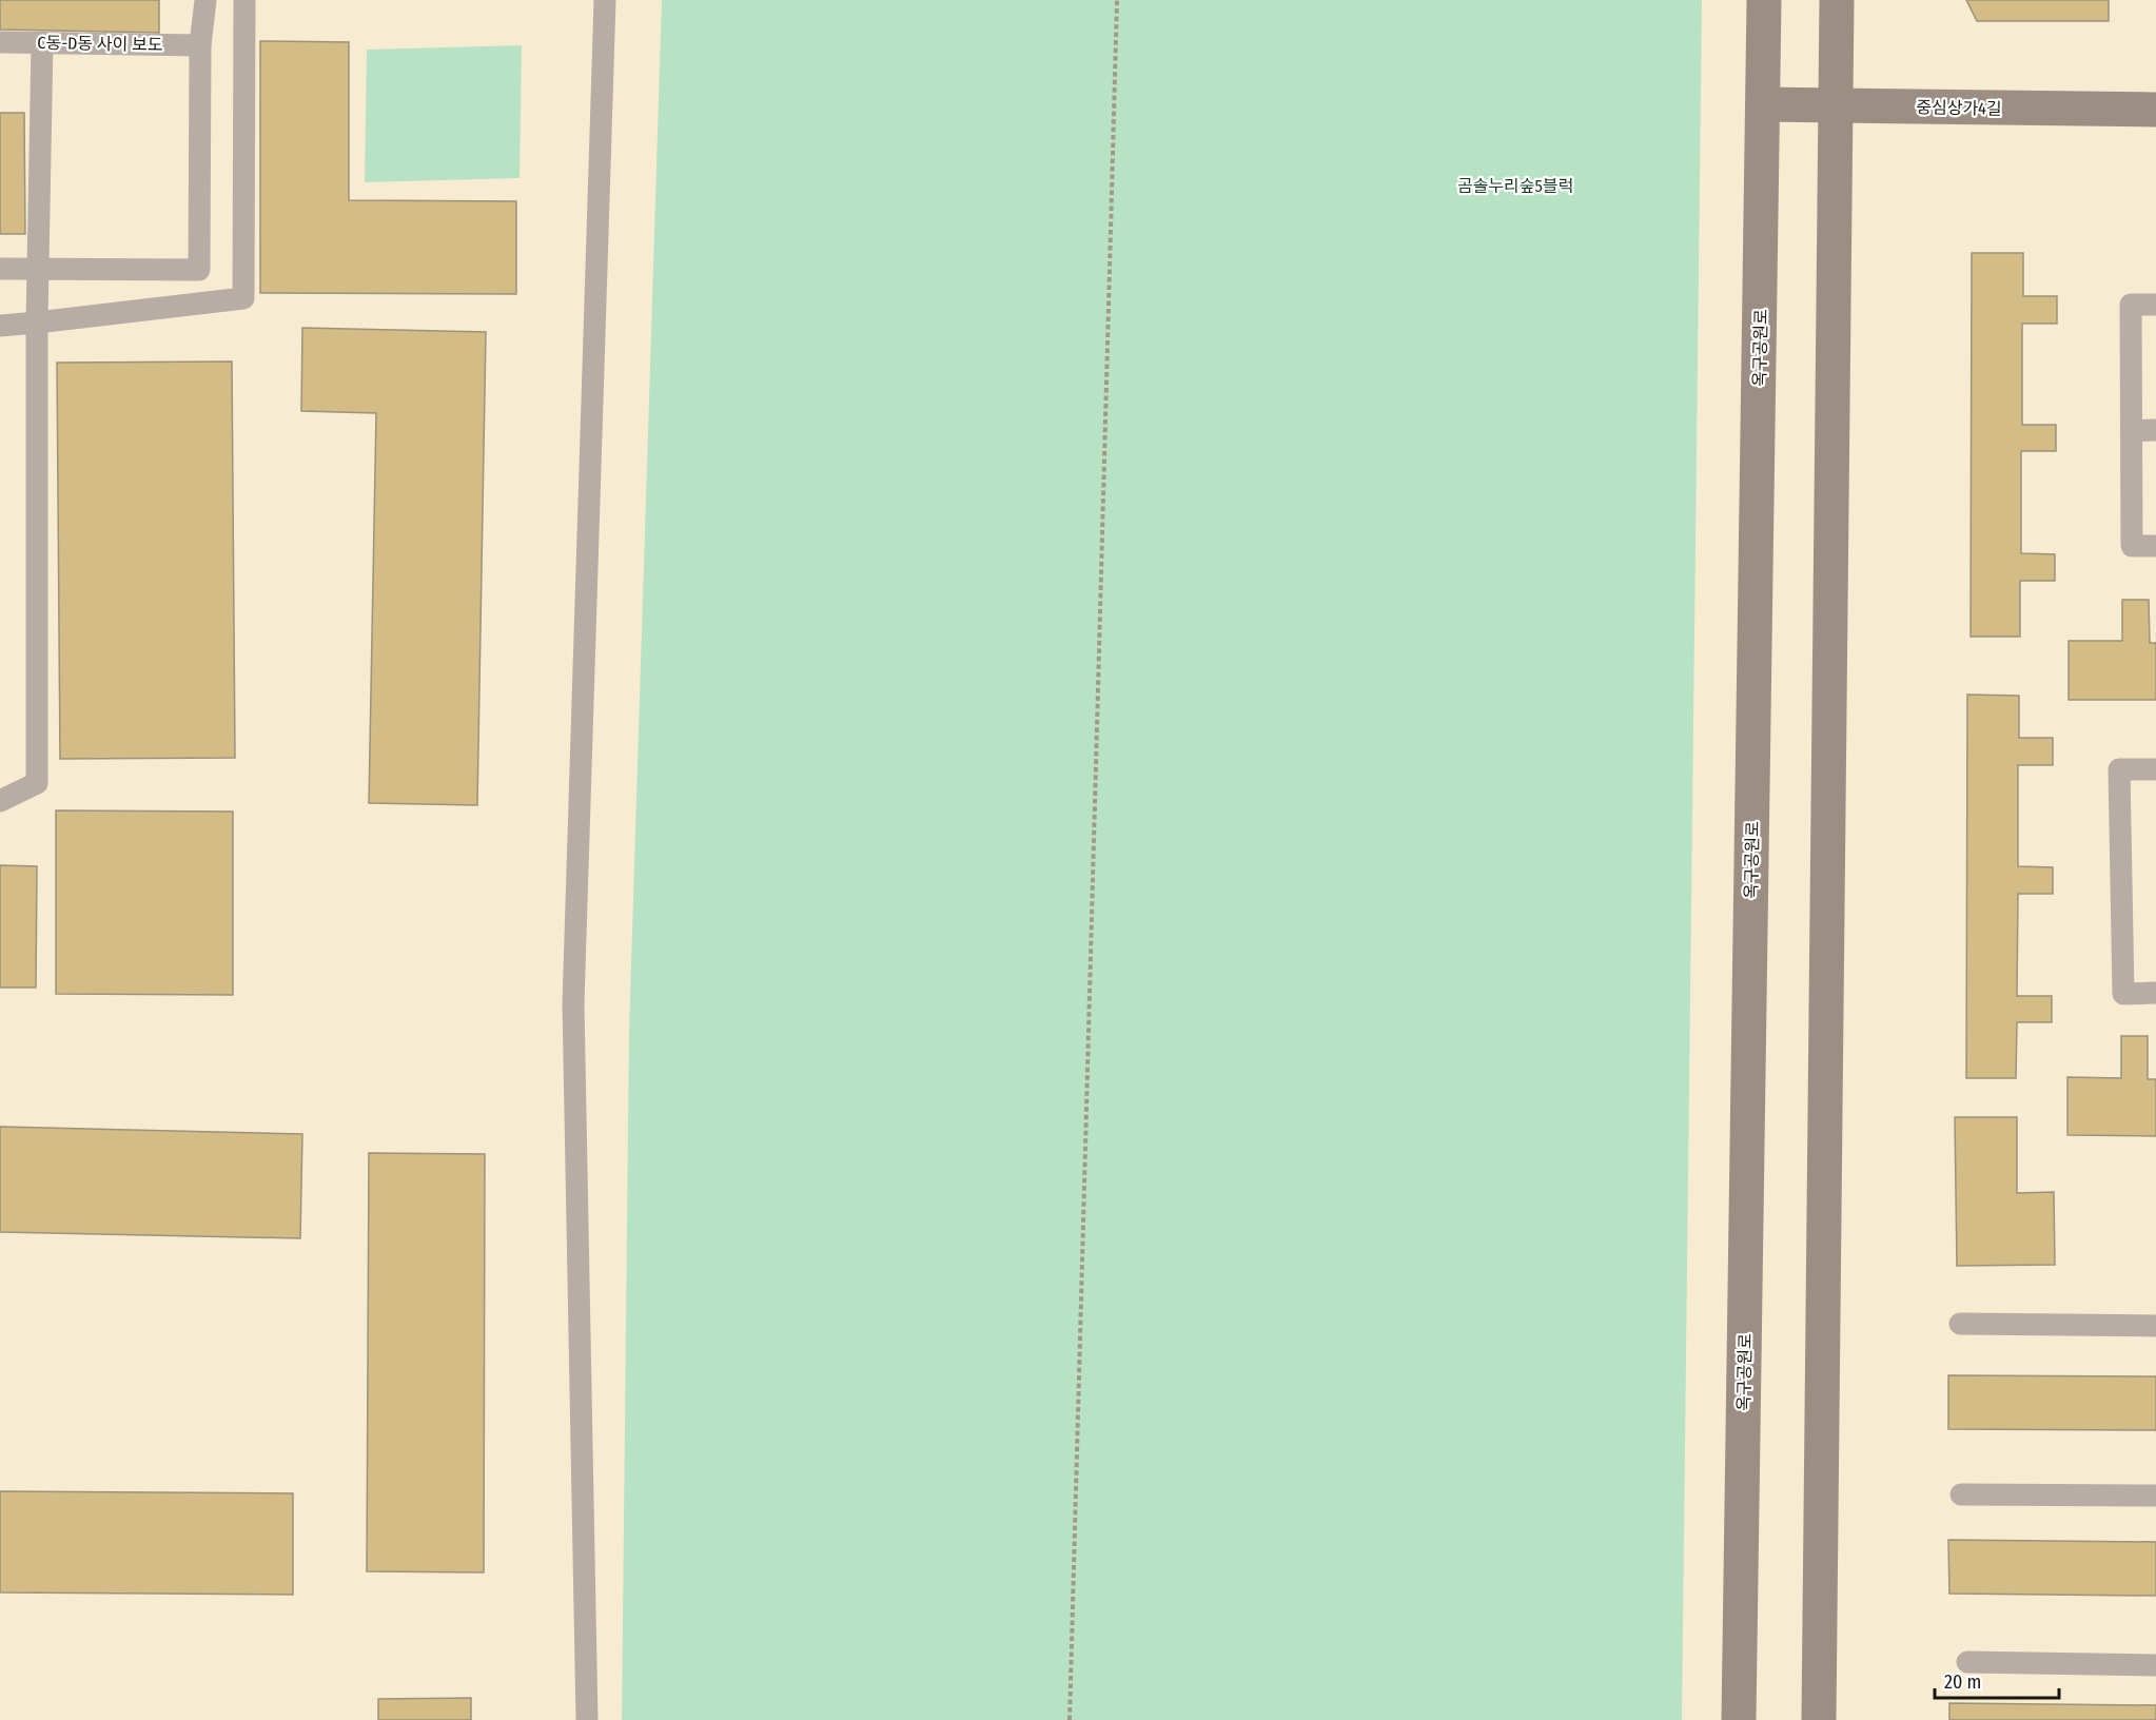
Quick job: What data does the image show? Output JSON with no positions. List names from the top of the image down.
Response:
{
  "streets": {
    "street": ["중심상가4길", "옥구공원로"],
    "lane": ["C동-D동 사이 보도"]
  },
  "crossings": [
    ["중심상가4길", "옥구공원로"]
  ],
  "parks": ["곰솔누리숲5블럭"],
  "scale_bar": "20 m"
}
